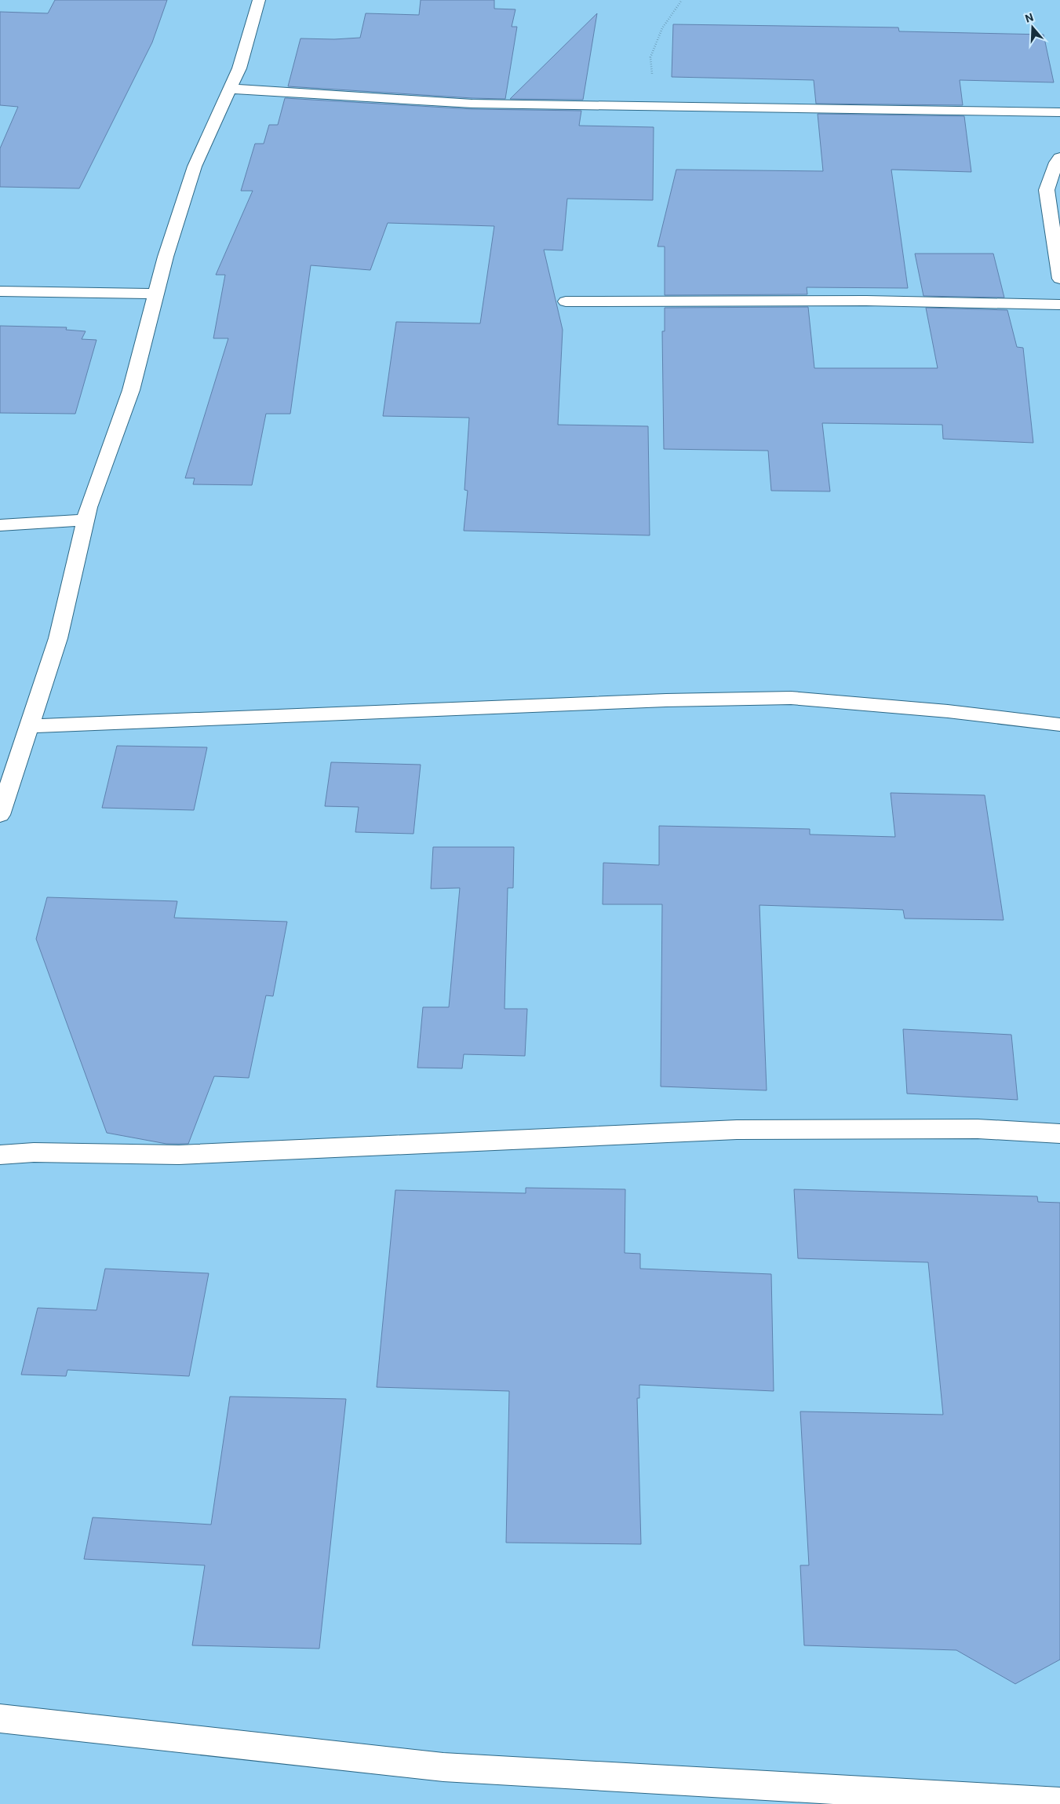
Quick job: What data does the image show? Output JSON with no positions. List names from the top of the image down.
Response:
{
  "north": "top"
}
